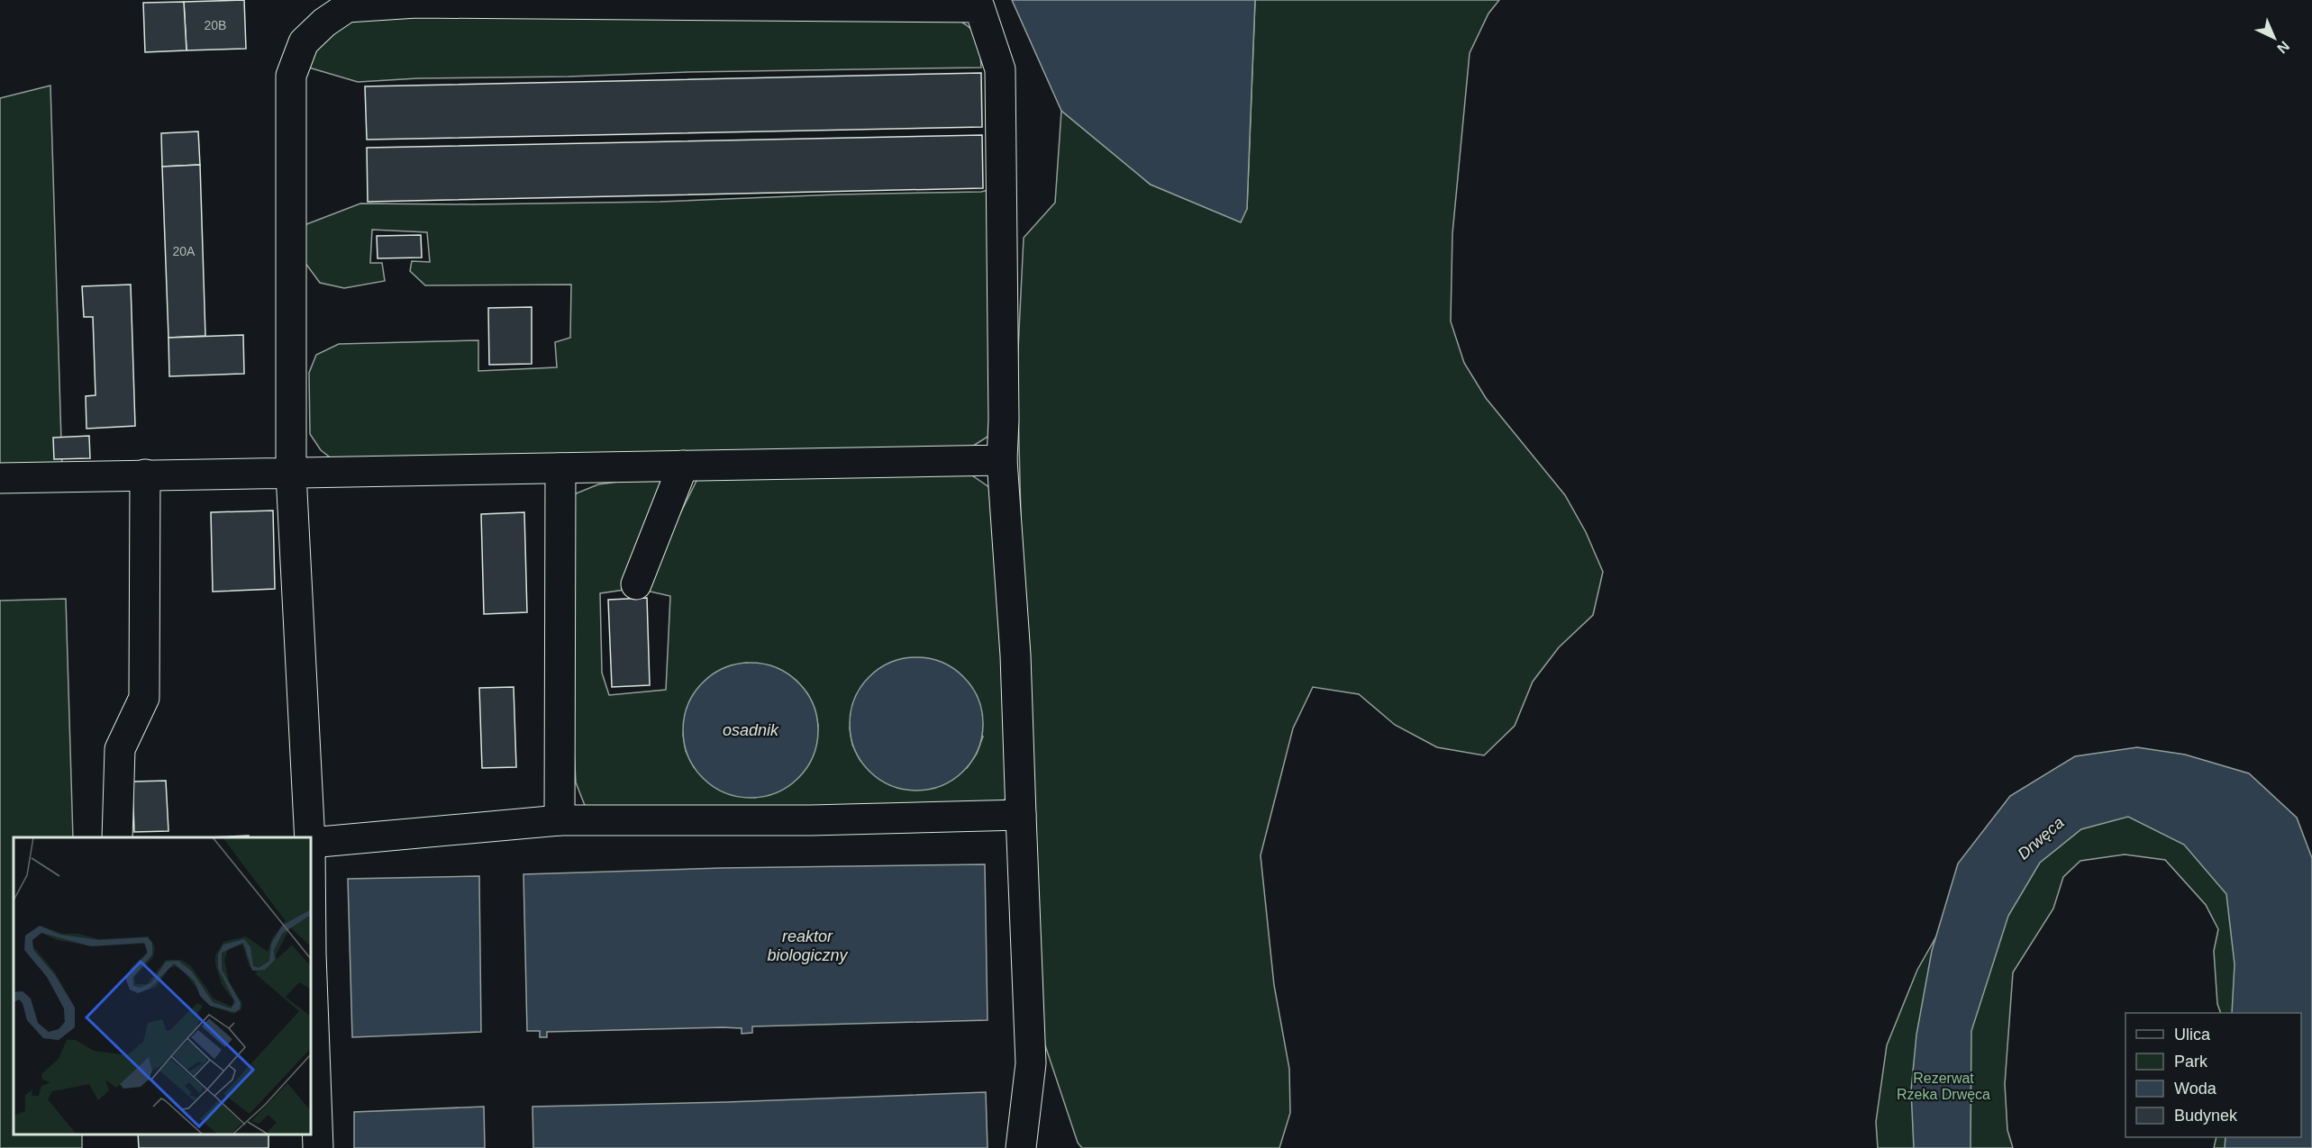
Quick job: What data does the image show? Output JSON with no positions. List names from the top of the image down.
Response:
{
  "water": ["osadnik", "Drwęca", "reaktor biologiczny"],
  "parks": ["Rezerwat Rzeka Drwęca"],
  "house_numbers": ["20B", "20A"],
  "legend": [
    "Ulica",
    "Park",
    "Woda",
    "Budynek"
  ],
  "north": "bottom right"
}
